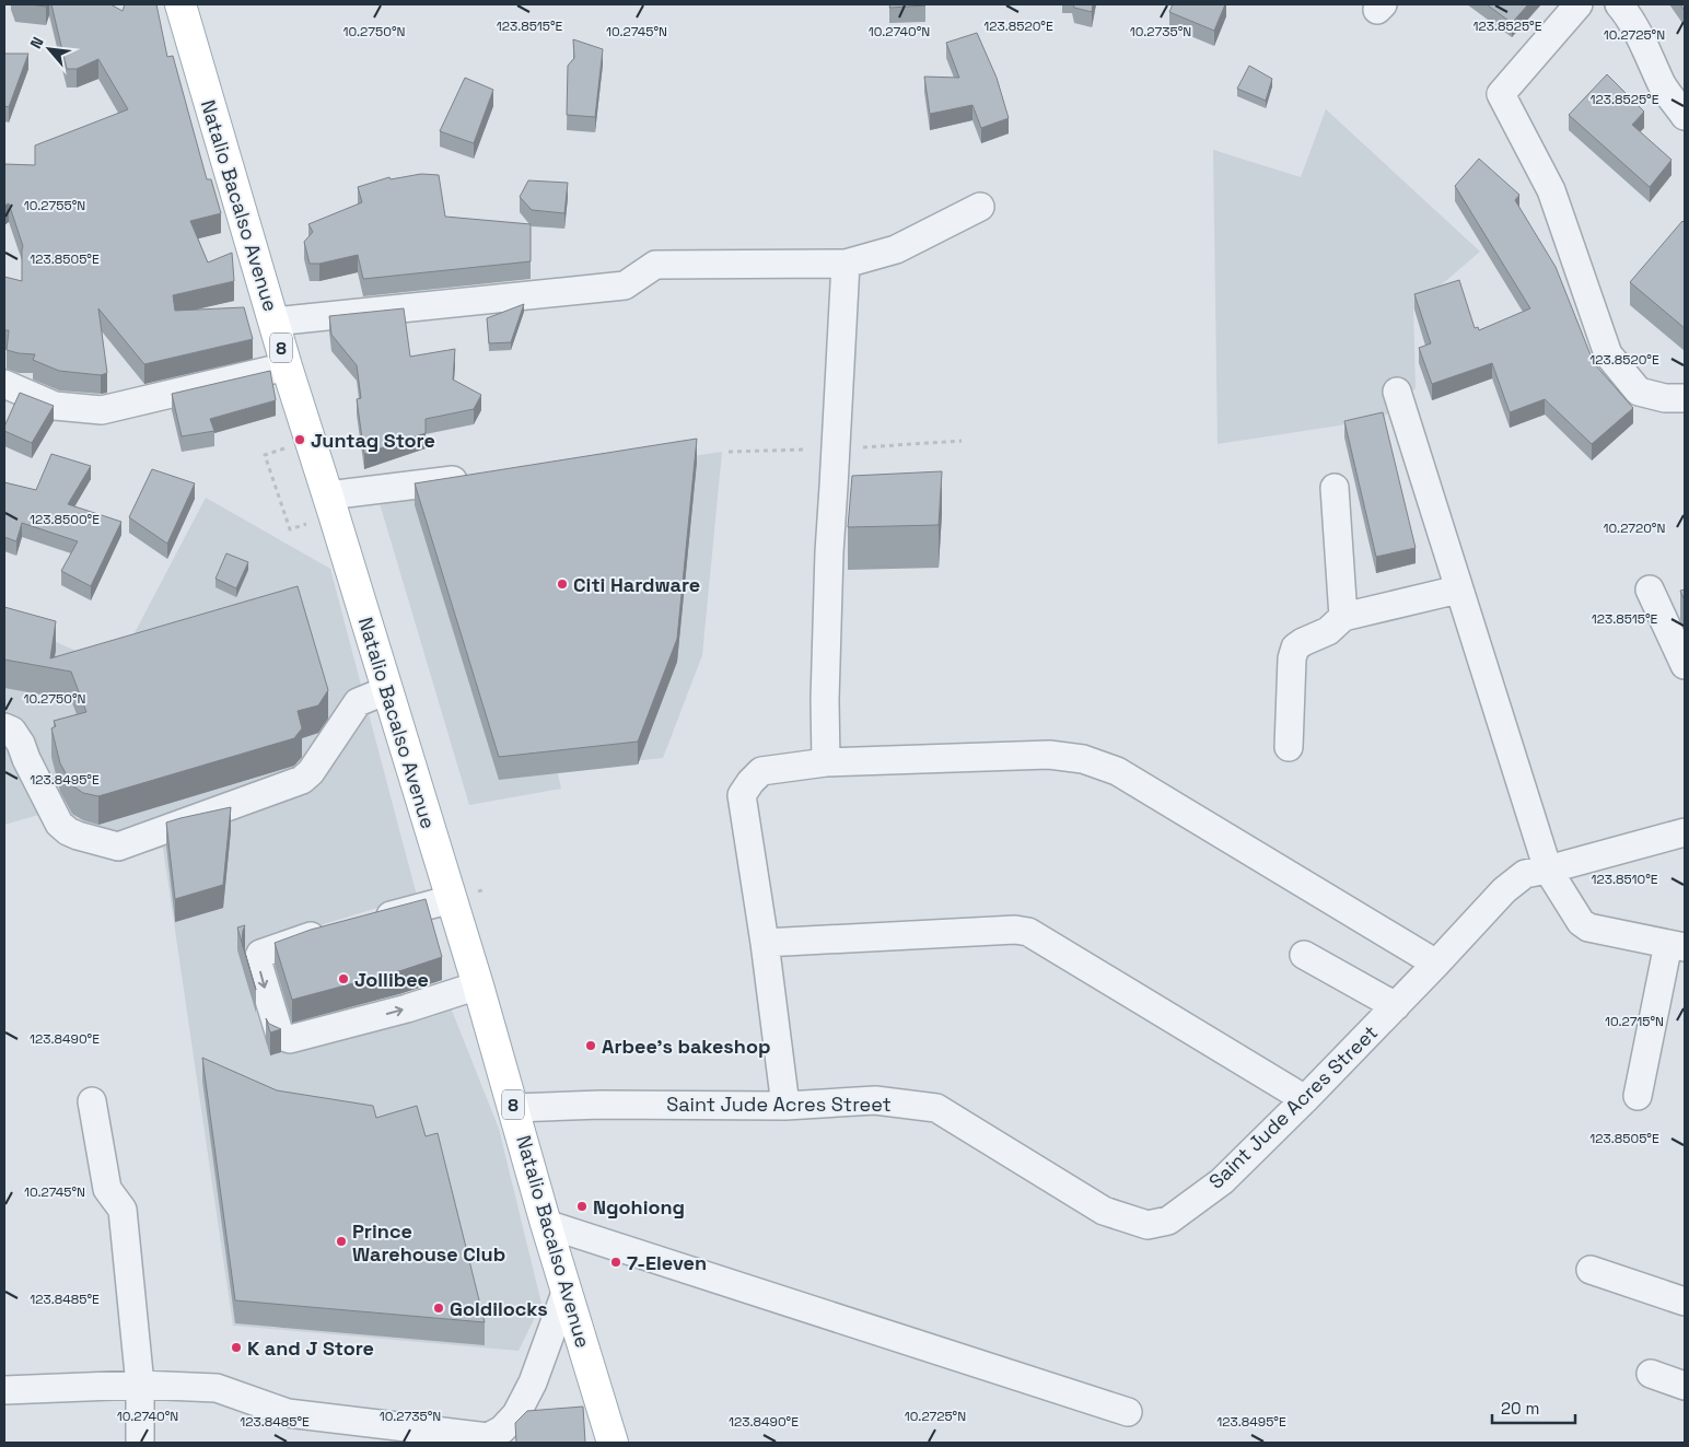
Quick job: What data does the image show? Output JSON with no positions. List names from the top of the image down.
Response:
{
  "streets": {
    "main road": ["Natalio Bacalso Avenue", "8"],
    "street": ["Saint Jude Acres Street"]
  },
  "crossings": [
    ["Natalio Bacalso Avenue", "Saint Jude Acres Street"]
  ],
  "places": [
    "Juntag Store",
    "Citi Hardware",
    "Jollibee",
    "Arbee's bakeshop",
    "Ngohiong",
    "Prince Warehouse Club",
    "7-Eleven",
    "Goldilocks",
    "K and J Store"
  ],
  "scale_bar": "20 m",
  "north": "top left",
  "coordinates": [
    "123.8515°E",
    "123.8520°E",
    "123.8525°E",
    "10.2750°N",
    "10.2745°N",
    "10.2740°N",
    "10.2735°N",
    "10.2725°N",
    "10.2755°N",
    "123.8505°E",
    "123.8500°E",
    "10.2720°N",
    "123.8495°E",
    "123.8510°E",
    "10.2715°N",
    "123.8490°E",
    "123.8485°E"
  ]
}
